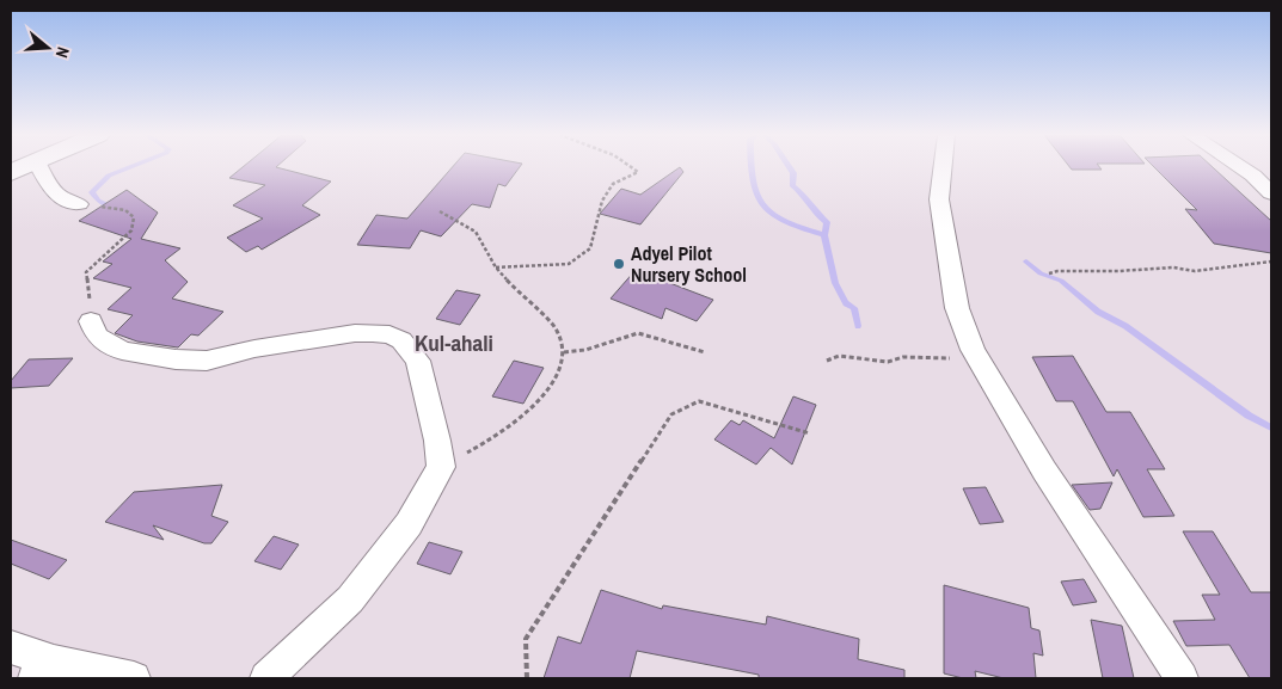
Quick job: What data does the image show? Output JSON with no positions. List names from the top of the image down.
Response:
{
  "districts": ["Kul-ahali"],
  "places": ["Adyel Pilot Nursery School"],
  "north": "right"
}
